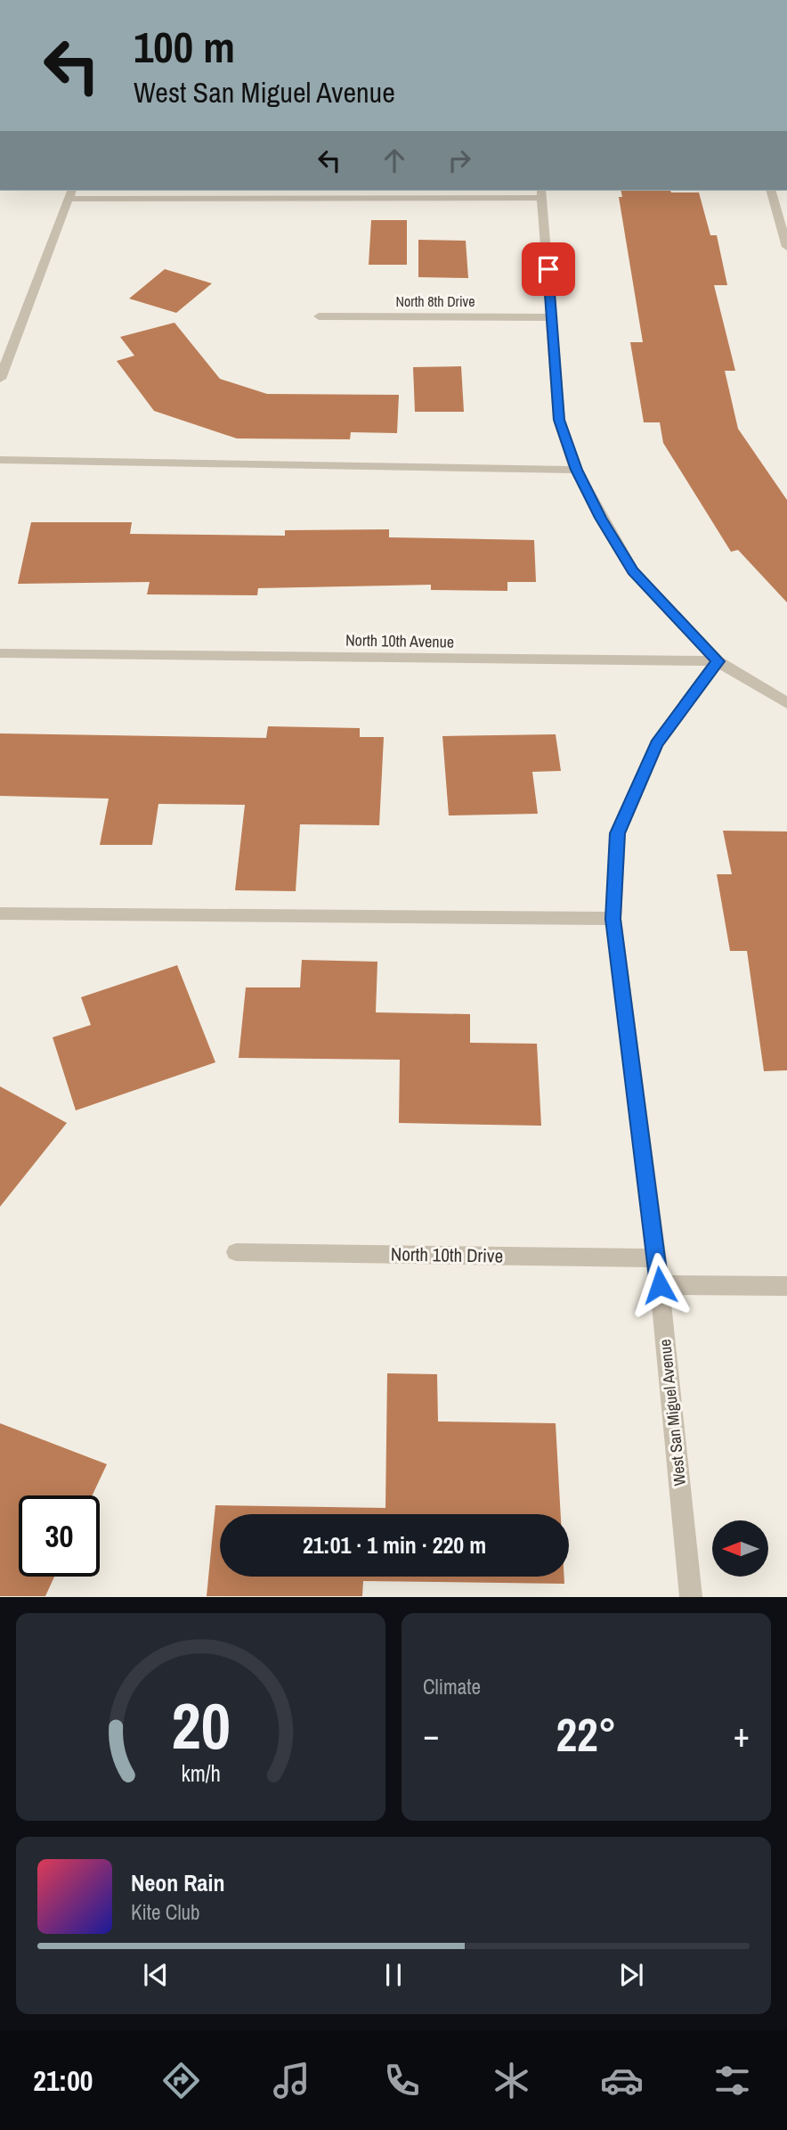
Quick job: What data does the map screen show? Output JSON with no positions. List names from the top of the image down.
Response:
{
  "streets": {
    "street": [
      "North 8th Drive",
      "North 10th Avenue",
      "North 10th Drive",
      "West San Miguel Avenue"
    ]
  },
  "crossings": [
    ["North 10th Avenue", "West San Miguel Avenue"],
    ["North 10th Drive", "West San Miguel Avenue"]
  ],
  "north": "left",
  "page": {
    "turn": ["100 m", "West San Miguel Avenue"],
    "limit": "30",
    "trip": "21:01 · 1 min · 220 m",
    "tile": "Climate",
    "heat": ["−", "22°", "+"],
    "song": ["Neon Rain", "Kite Club"],
    "tabs": "21:00",
    "gauge": ["20", "km/h"]
  }
}
